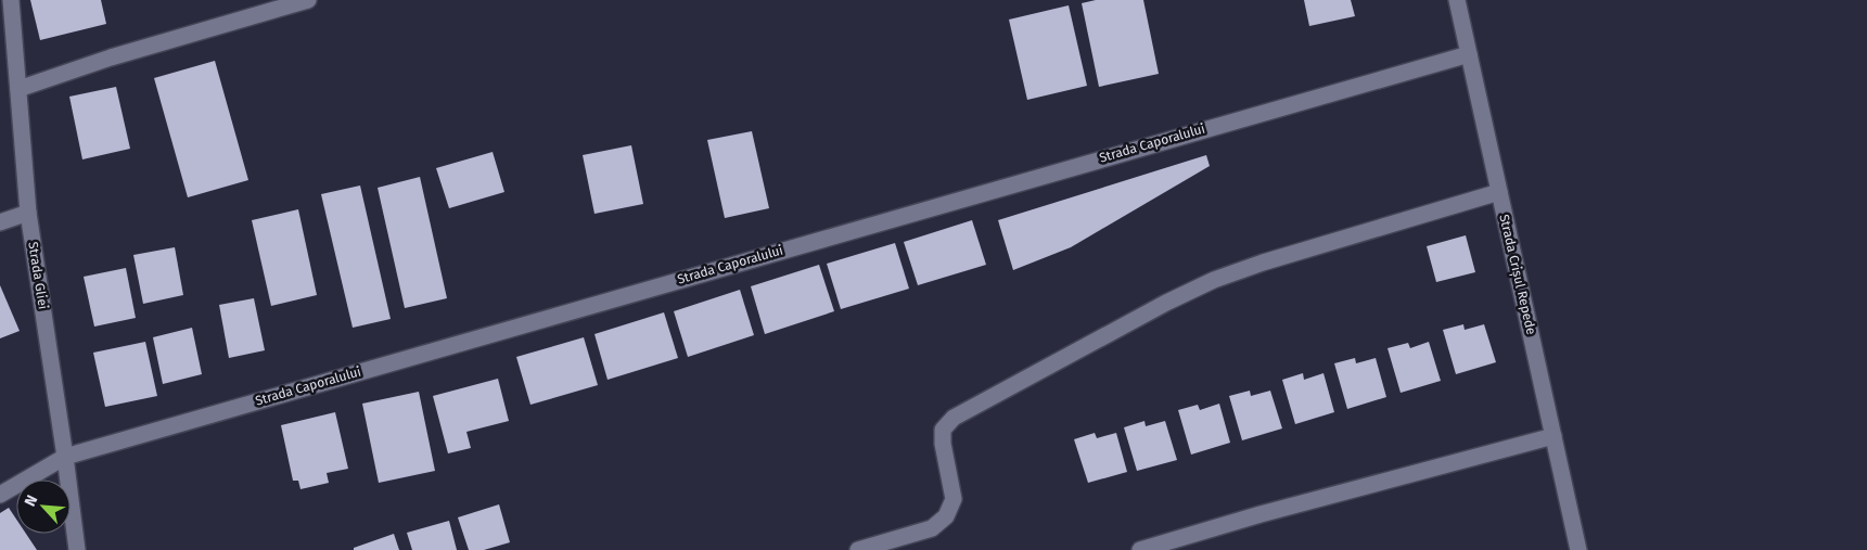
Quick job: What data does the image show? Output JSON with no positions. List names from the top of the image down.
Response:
{
  "streets": {
    "street": ["Strada Caporalului", "Strada Crișul Repede", "Strada Gliei"]
  },
  "crossings": [
    ["Strada Caporalului", "Strada Crișul Repede"],
    ["Strada Caporalului", "Strada Gliei"]
  ],
  "north": "top left"
}
